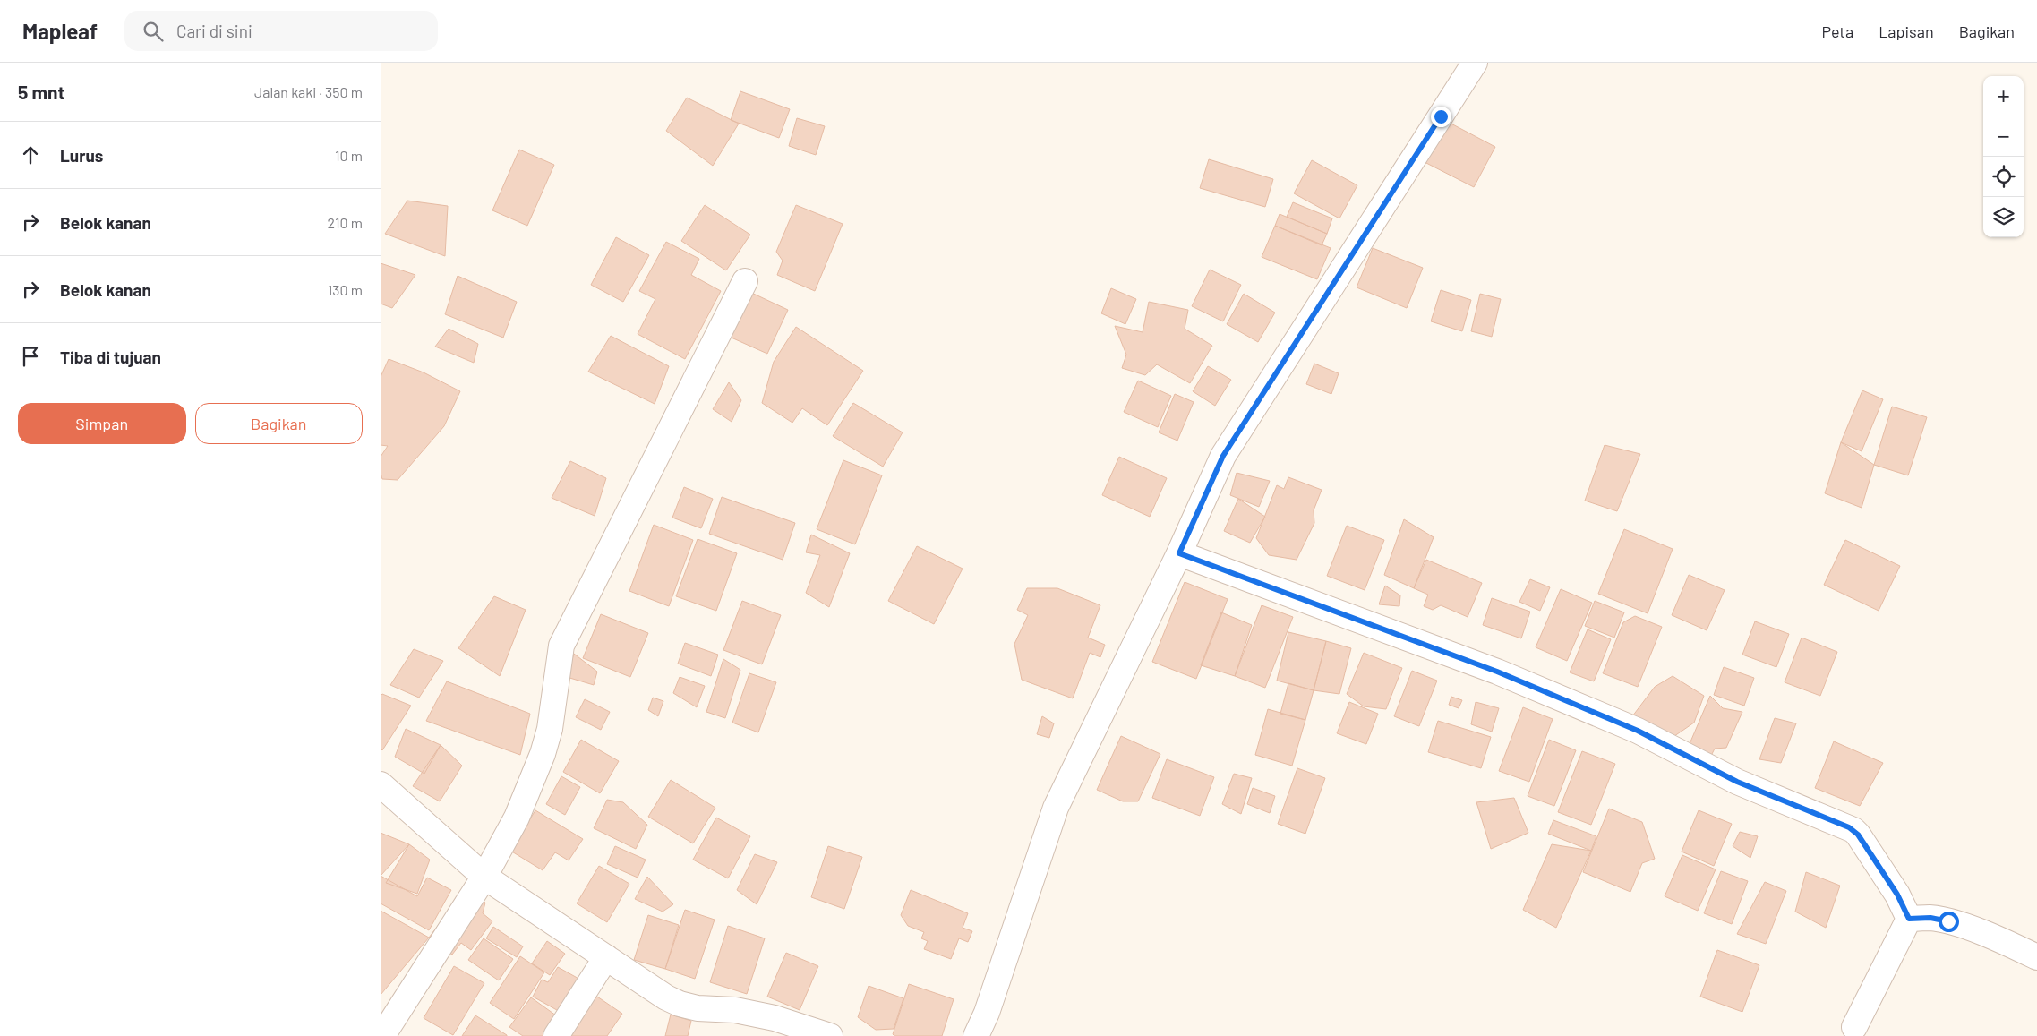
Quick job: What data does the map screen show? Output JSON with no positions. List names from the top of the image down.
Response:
{
  "page": {
    "header": "Mapleaf",
    "search": "Cari di sini",
    "nav": ["Peta", "Lapisan", "Bagikan"],
    "heading": ["5 mnt", "Jalan kaki · 350 m"],
    "map_buttons": ["+", "−"],
    "list": [
      ["Lurus", "10 m"],
      ["Belok kanan", "210 m"],
      ["Belok kanan", "130 m"],
      "Tiba di tujuan"
    ],
    "buttons": ["Simpan", "Bagikan"]
  }
}
